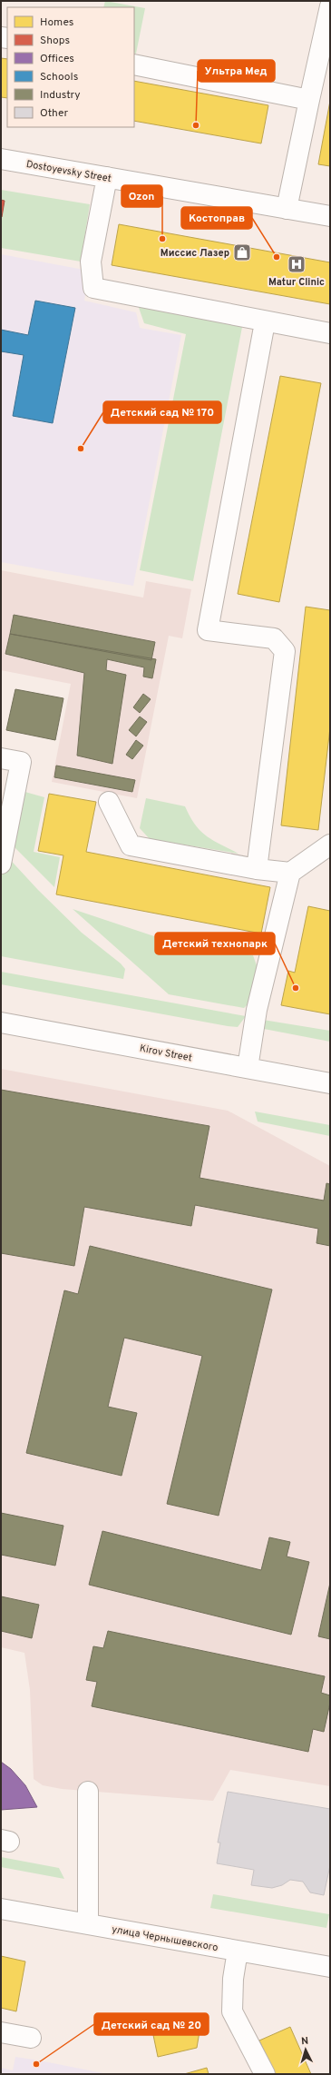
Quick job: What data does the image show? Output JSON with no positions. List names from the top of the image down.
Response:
{
  "streets": {
    "street": ["Dostoyevsky Street", "Kirov Street", "улица Чернышевского"]
  },
  "places": {
    "other": [
      "Ультра Мед",
      "Ozon",
      "Костоправ",
      "Детский сад № 170",
      "Детский технопарк",
      "Детский сад № 20"
    ],
    "shop": ["Миссис Лазер"],
    "hospital": ["Matur Clinic"]
  },
  "legend": [
    "Homes",
    "Shops",
    "Offices",
    "Schools",
    "Industry",
    "Other"
  ],
  "north": "top"
}
